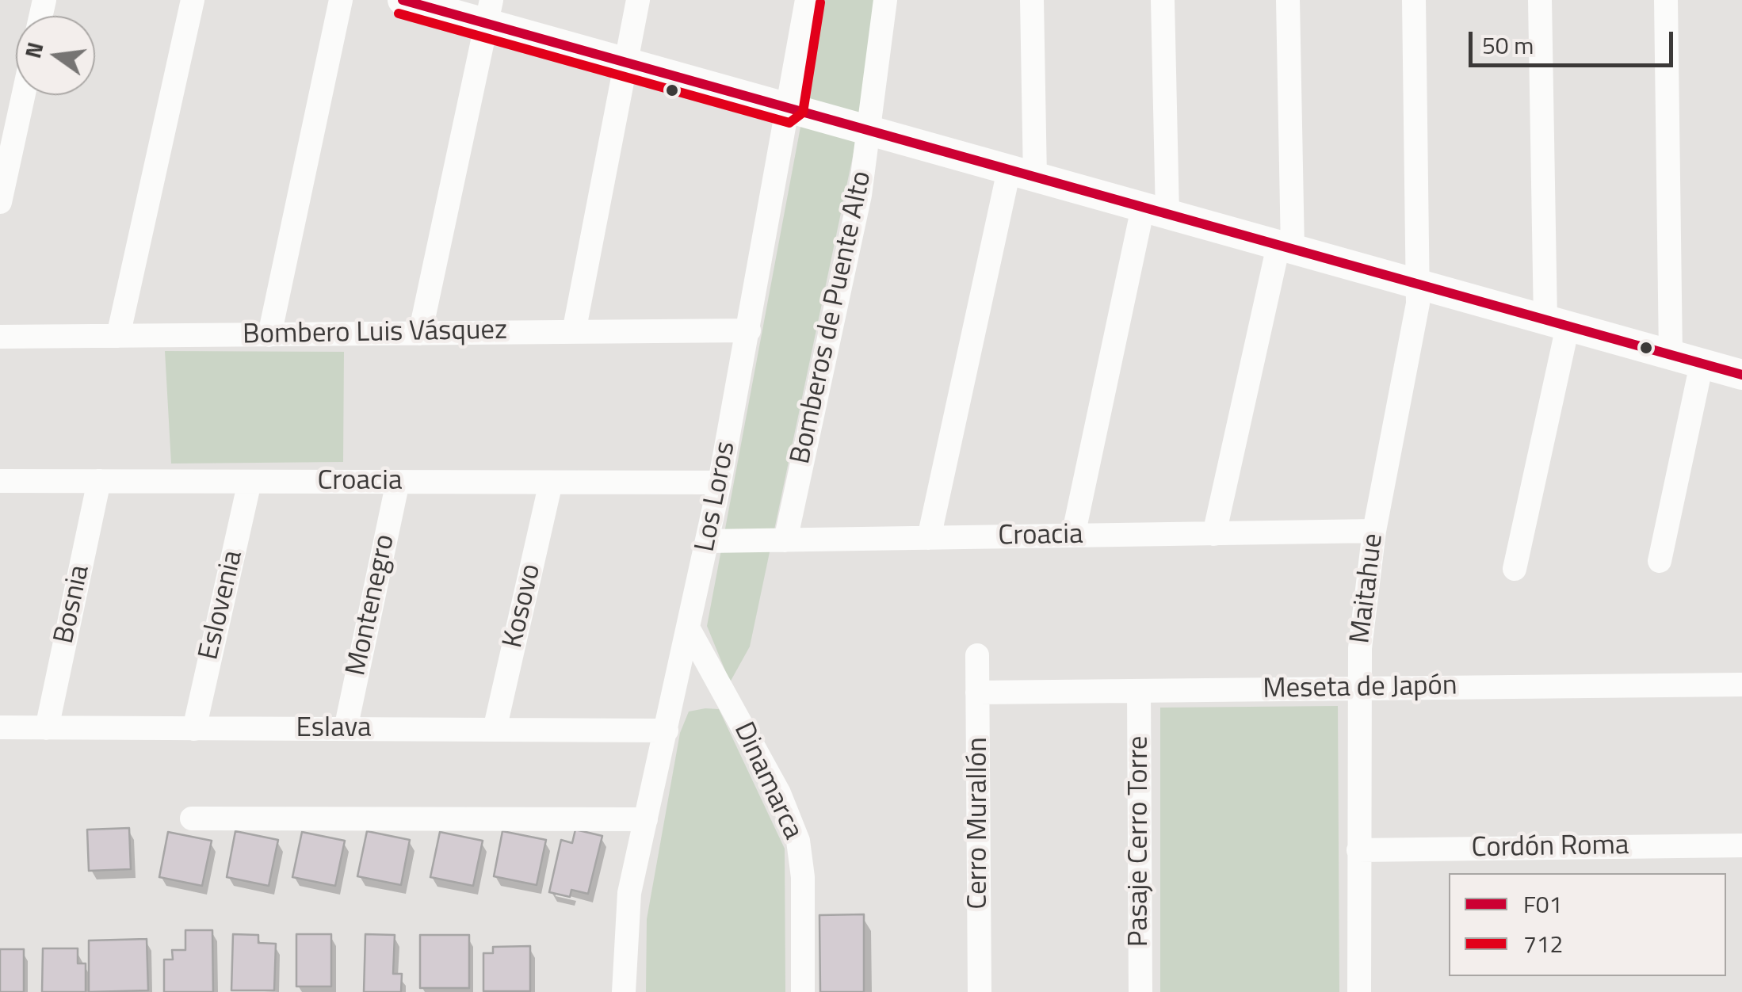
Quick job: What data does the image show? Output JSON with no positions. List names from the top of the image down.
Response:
{
  "streets": {
    "street": [
      "Bomberos de Puente Alto",
      "Bombero Luis Vásquez",
      "Croacia",
      "Los Loros",
      "Maitahue",
      "Bosnia",
      "Eslovenia",
      "Montenegro",
      "Kosovo",
      "Meseta de Japón",
      "Eslava",
      "Dinamarca",
      "Cerro Murallón",
      "Pasaje Cerro Torre",
      "Cordón Roma"
    ]
  },
  "crossings": [
    ["Bomberos de Puente Alto", "Croacia"],
    ["Bombero Luis Vásquez", "Los Loros"],
    ["Croacia", "Los Loros"],
    ["Croacia", "Maitahue"],
    ["Croacia", "Bosnia"],
    ["Croacia", "Eslovenia"],
    ["Croacia", "Montenegro"],
    ["Croacia", "Kosovo"],
    ["Los Loros", "Eslava"],
    ["Los Loros", "Dinamarca"],
    ["Maitahue", "Meseta de Japón"],
    ["Maitahue", "Cordón Roma"],
    ["Bosnia", "Eslava"],
    ["Eslovenia", "Eslava"],
    ["Montenegro", "Eslava"],
    ["Kosovo", "Eslava"],
    ["Meseta de Japón", "Cerro Murallón"],
    ["Meseta de Japón", "Pasaje Cerro Torre"]
  ],
  "lines": ["transit line F01", "transit line 712"],
  "legend": ["F01", "712"],
  "scale_bar": "50 m",
  "north": "left"
}
